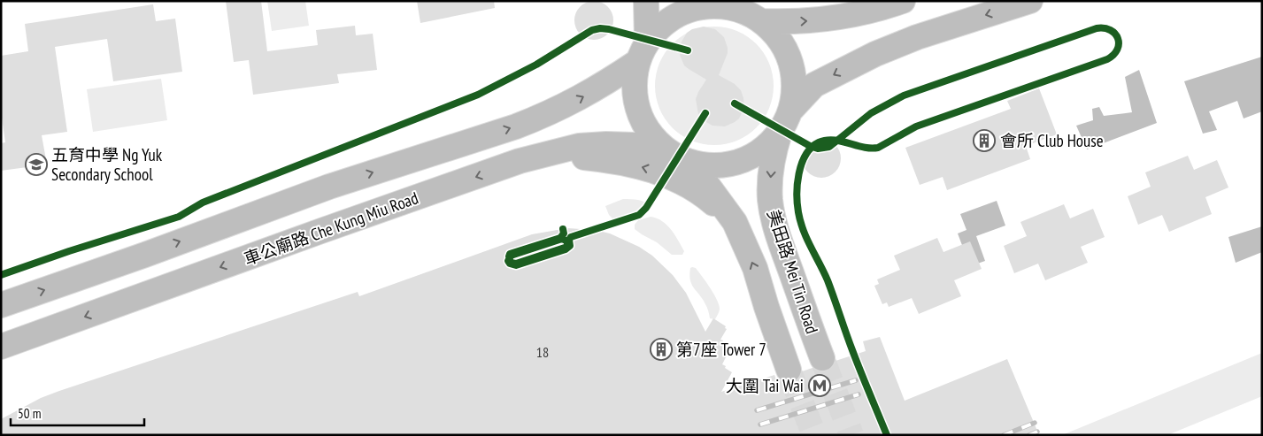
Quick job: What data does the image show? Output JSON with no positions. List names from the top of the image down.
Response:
{
  "streets": {
    "main road": ["車公廟路 Che Kung Miu Road", "美田路 Mei Tin Road"]
  },
  "crossings": [
    ["車公廟路 Che Kung Miu Road", "美田路 Mei Tin Road"]
  ],
  "places": {
    "building": ["會所 Club House", "第7座 Tower 7"],
    "school or university": ["五育中學 Ng Yuk Secondary School"],
    "metro station": ["大圍 Tai Wai"]
  },
  "house_numbers": ["18"],
  "scale_bar": "50 m"
}
